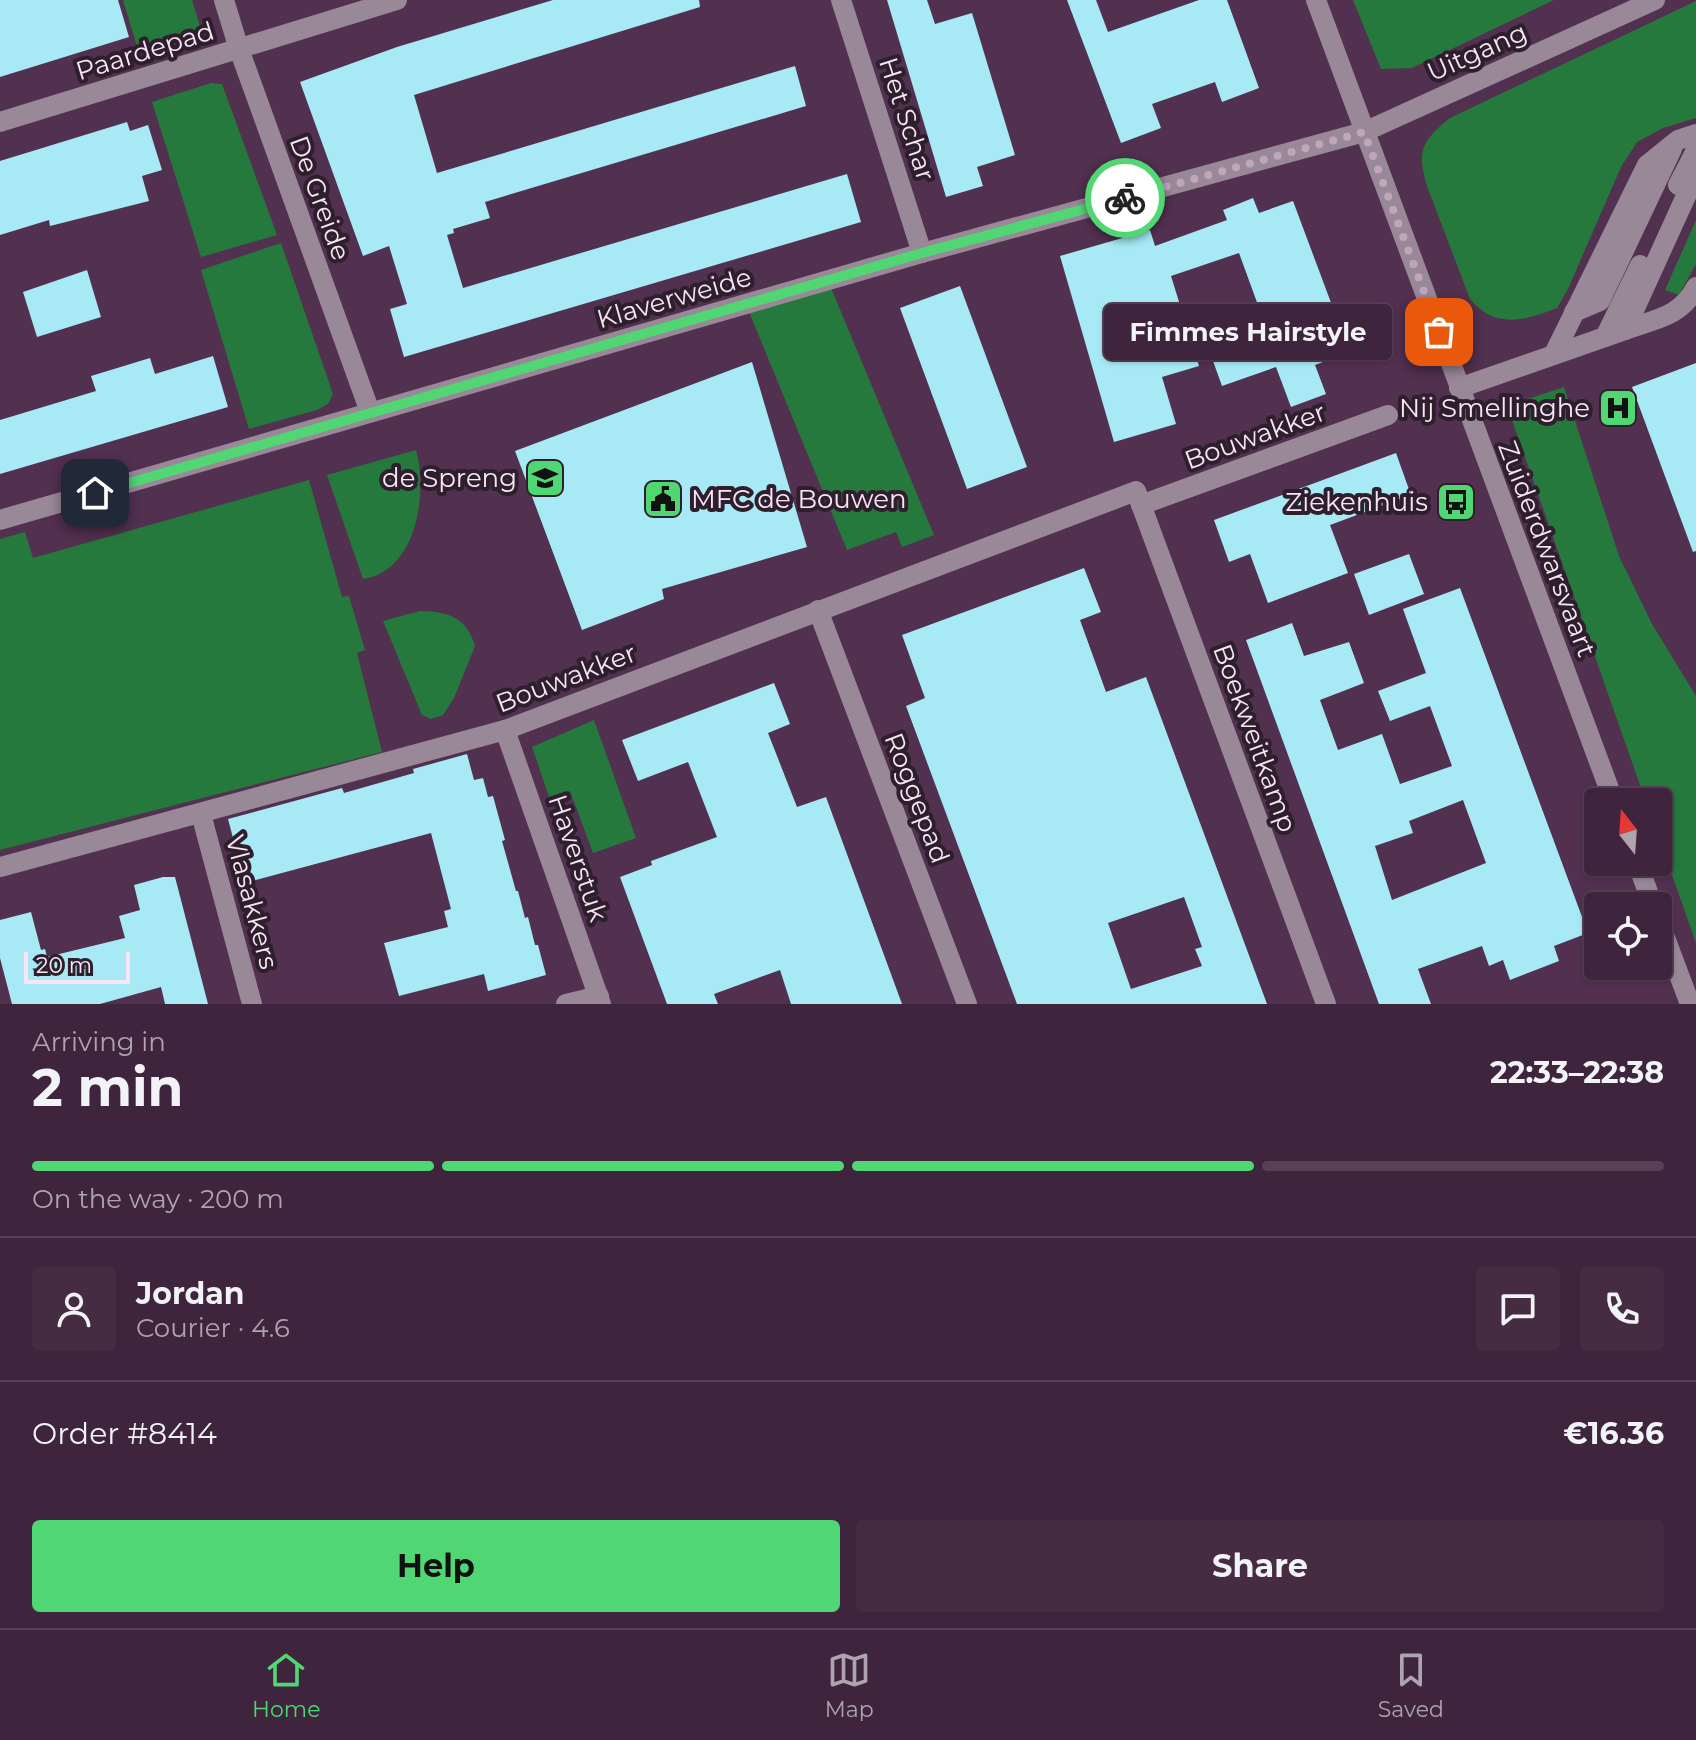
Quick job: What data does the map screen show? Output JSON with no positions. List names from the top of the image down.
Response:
{
  "streets": {
    "street": [
      "Paardepad",
      "Uitgang",
      "Het Schar",
      "De Greide",
      "Klaverweide",
      "Bouwakker",
      "Zuiderdwarsvaart",
      "Boekweitkamp",
      "Roggepad",
      "Haverstuk",
      "Vlasakkers"
    ]
  },
  "crossings": [
    ["Paardepad", "De Greide"],
    ["Uitgang", "Klaverweide"],
    ["Uitgang", "Zuiderdwarsvaart"],
    ["Het Schar", "Klaverweide"],
    ["De Greide", "Klaverweide"],
    ["Klaverweide", "Zuiderdwarsvaart"],
    ["Bouwakker", "Boekweitkamp"],
    ["Bouwakker", "Roggepad"],
    ["Bouwakker", "Haverstuk"],
    ["Bouwakker", "Vlasakkers"]
  ],
  "places": {
    "other": ["Fimmes Hairstyle"],
    "hospital": ["Nij Smellinghe"],
    "school or university": ["de Spreng"],
    "public building": ["MFC de Bouwen"],
    "bus stop": ["Ziekenhuis"]
  },
  "scale_bar": "20 m",
  "north": "top",
  "page": {
    "bubble": "Fimmes Hairstyle",
    "scale": "20 m",
    "heading": ["2 min", "Arriving in", "22:33–22:38"],
    "panel": [
      "Jordan",
      "Courier · 4.6",
      "Order #8414",
      "€16.36"
    ],
    "bar": "On the way · 200 m",
    "buttons": ["Help", "Share"],
    "tabs": ["Home", "Map", "Saved"]
  }
}
